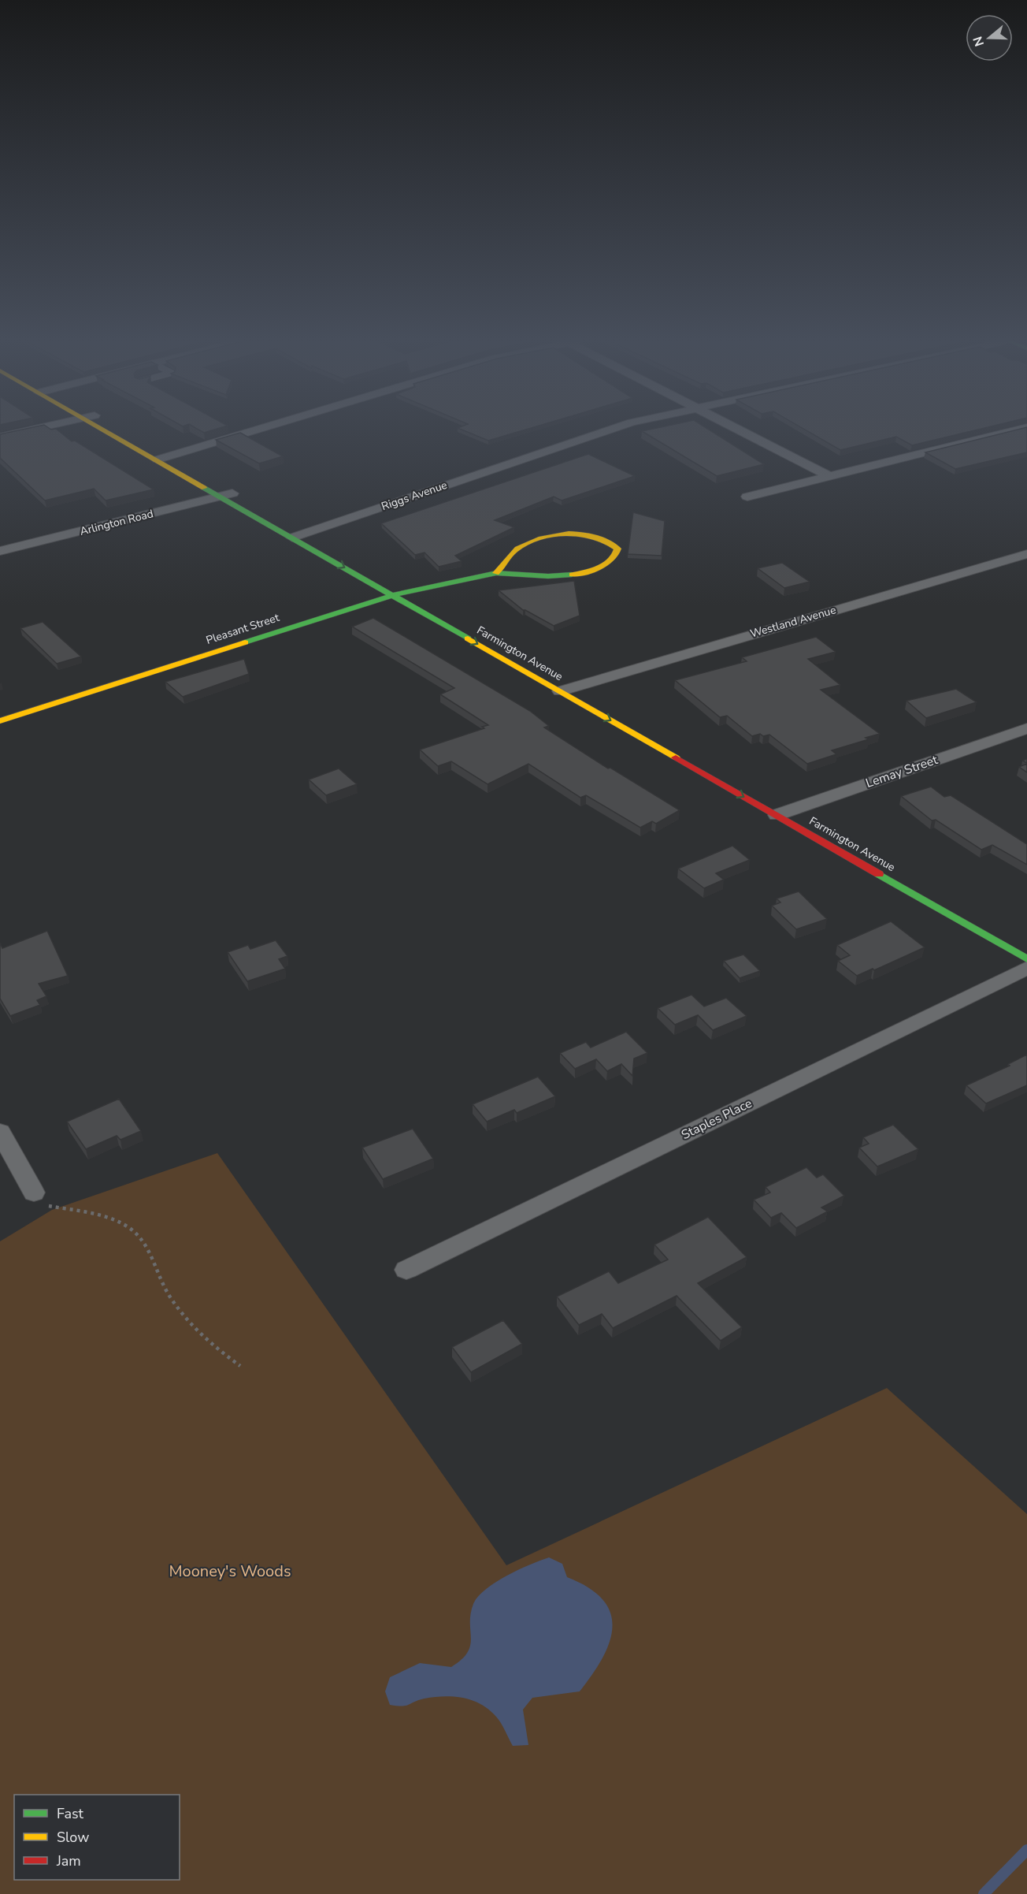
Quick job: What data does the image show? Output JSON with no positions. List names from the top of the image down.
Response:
{
  "streets": {
    "main road": ["Pleasant Street", "Farmington Avenue"],
    "street": [
      "Riggs Avenue",
      "Arlington Road",
      "Westland Avenue",
      "Lemay Street",
      "Staples Place"
    ]
  },
  "crossings": [
    ["Riggs Avenue", "Farmington Avenue"],
    ["Arlington Road", "Farmington Avenue"],
    ["Westland Avenue", "Farmington Avenue"],
    ["Pleasant Street", "Farmington Avenue"],
    ["Farmington Avenue", "Lemay Street"]
  ],
  "parks": ["Mooney's Woods"],
  "legend": ["Fast", "Slow", "Jam"],
  "north": "left"
}
